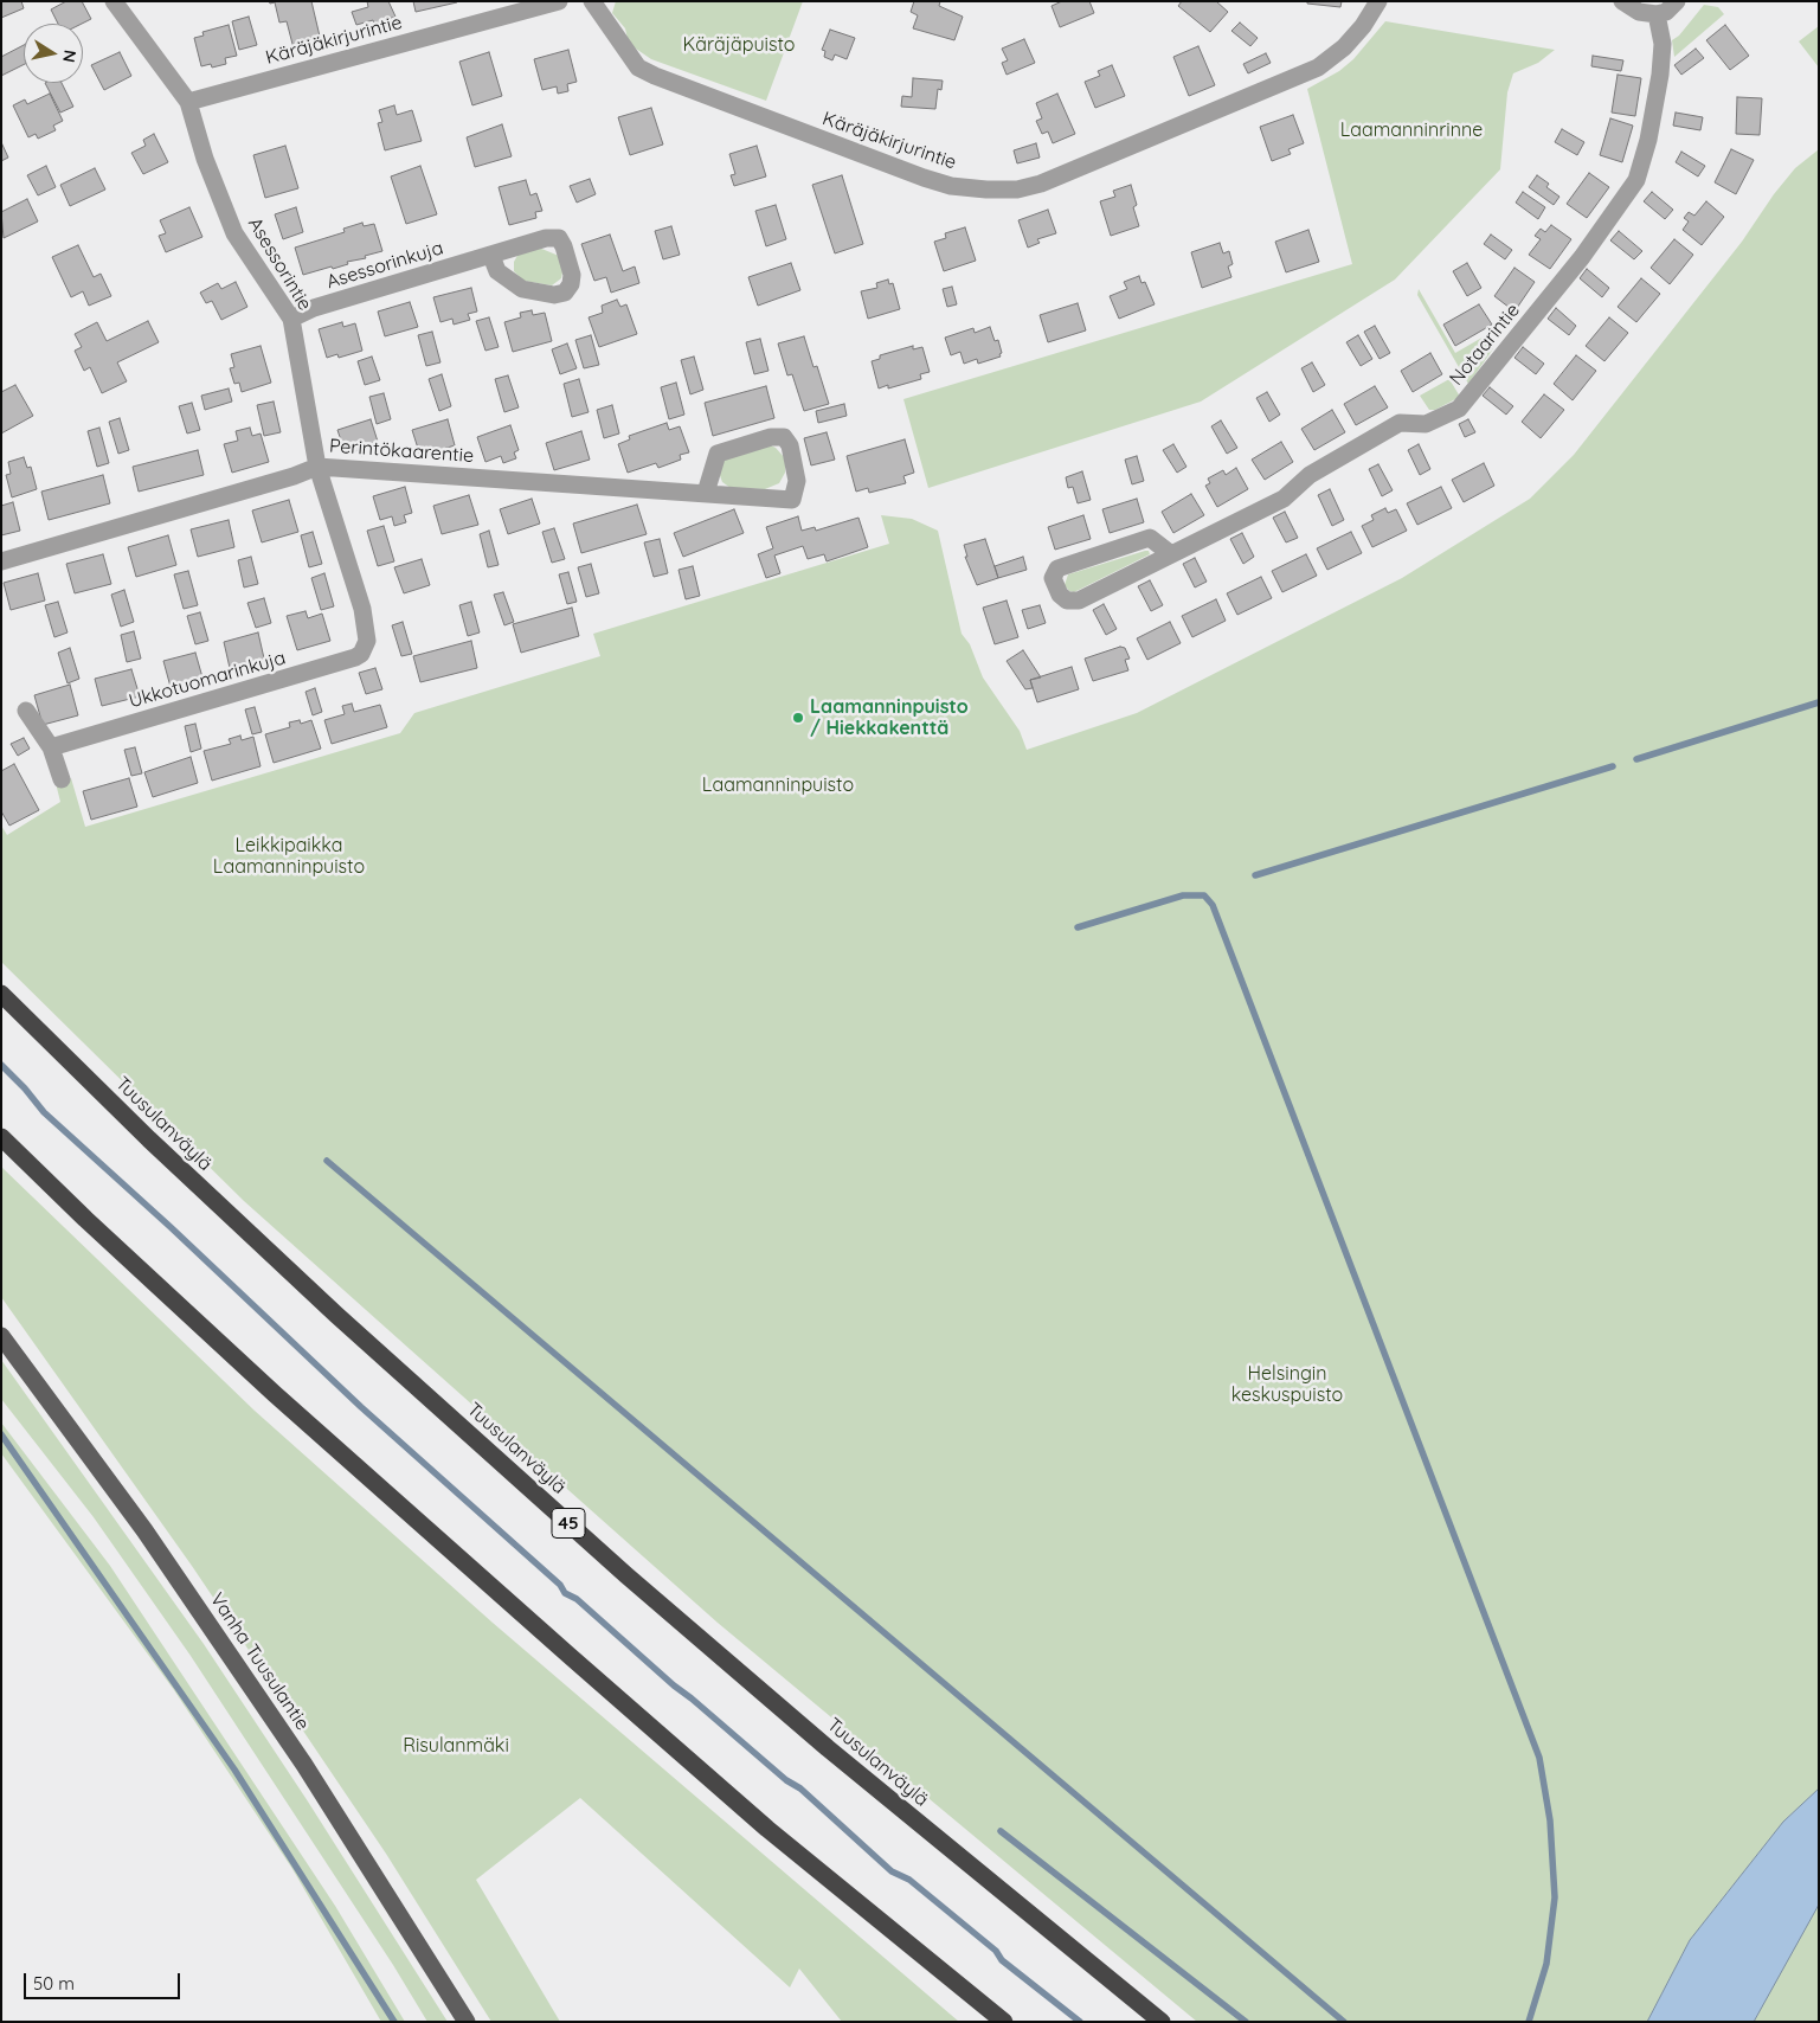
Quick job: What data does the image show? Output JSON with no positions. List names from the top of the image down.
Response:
{
  "streets": {
    "highway": ["Tuusulanväylä", "45"],
    "main road": ["Vanha Tuusulantie"],
    "street": [
      "Käräjäkirjurintie",
      "Asessorintie",
      "Asessorinkuja",
      "Notaarintie",
      "Perintökaarentie",
      "Ukkotuomarinkuja"
    ]
  },
  "crossings": [
    ["Käräjäkirjurintie", "Asessorintie"],
    ["Asessorintie", "Asessorinkuja"],
    ["Asessorintie", "Perintökaarentie"],
    ["Asessorintie", "Ukkotuomarinkuja"]
  ],
  "parks": [
    "Käräjäpuisto",
    "Laamanninrinne",
    "Laamanninpuisto",
    "Leikkipaikka Laamanninpuisto",
    "Helsingin keskuspuisto",
    "Risulanmäki"
  ],
  "places": ["Laamanninpuisto / Hiekkakenttä"],
  "scale_bar": "50 m",
  "north": "right"
}
